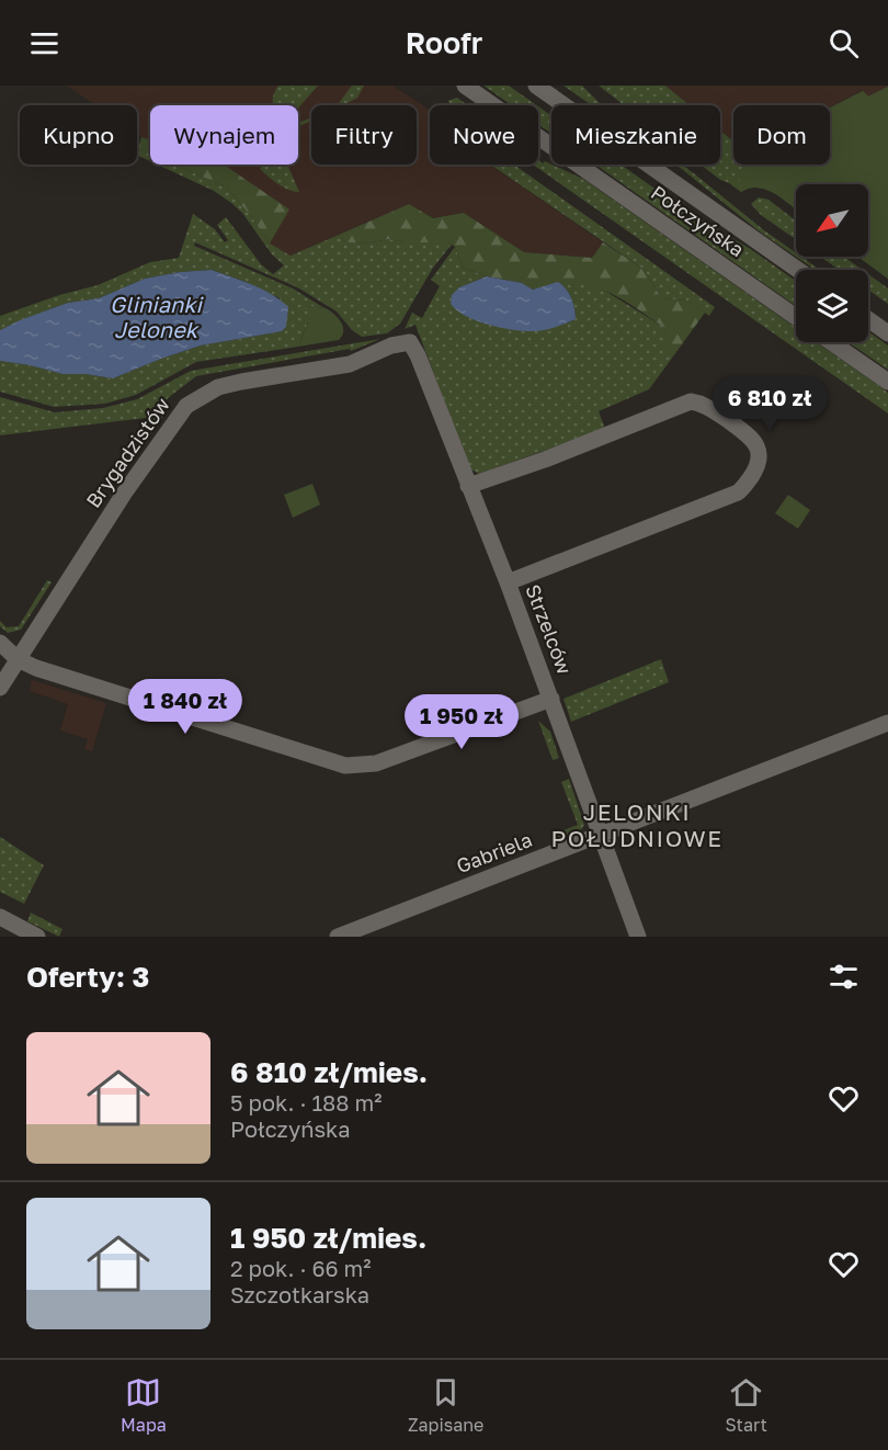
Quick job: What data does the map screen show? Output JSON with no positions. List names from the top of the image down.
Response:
{
  "streets": {
    "street": [
      "Połczyńska",
      "Brygadzistów",
      "Strzelców",
      "Gabriela"
    ]
  },
  "crossings": [
    ["Brygadzistów", "Strzelców"],
    ["Strzelców", "Gabriela"]
  ],
  "districts": ["JELONKI POŁUDNIOWE"],
  "water": ["Glinianki Jelonek"],
  "north": "bottom left",
  "page": {
    "header": "Roofr",
    "chip": [
      "Kupno",
      "Wynajem",
      "Filtry",
      "Nowe",
      "Mieszkanie",
      "Dom"
    ],
    "price": ["6 810 zł", "1 840 zł", "1 950 zł"],
    "heading": "Oferty: 3",
    "list": [
      {
        "name": "6 810 zł/mies.",
        "note": "5 pok. · 188 m² · Połczyńska"
      },
      {
        "name": "1 950 zł/mies.",
        "note": "2 pok. · 66 m² · Szczotkarska"
      }
    ],
    "tabs": ["Mapa", "Zapisane", "Start"]
  }
}
